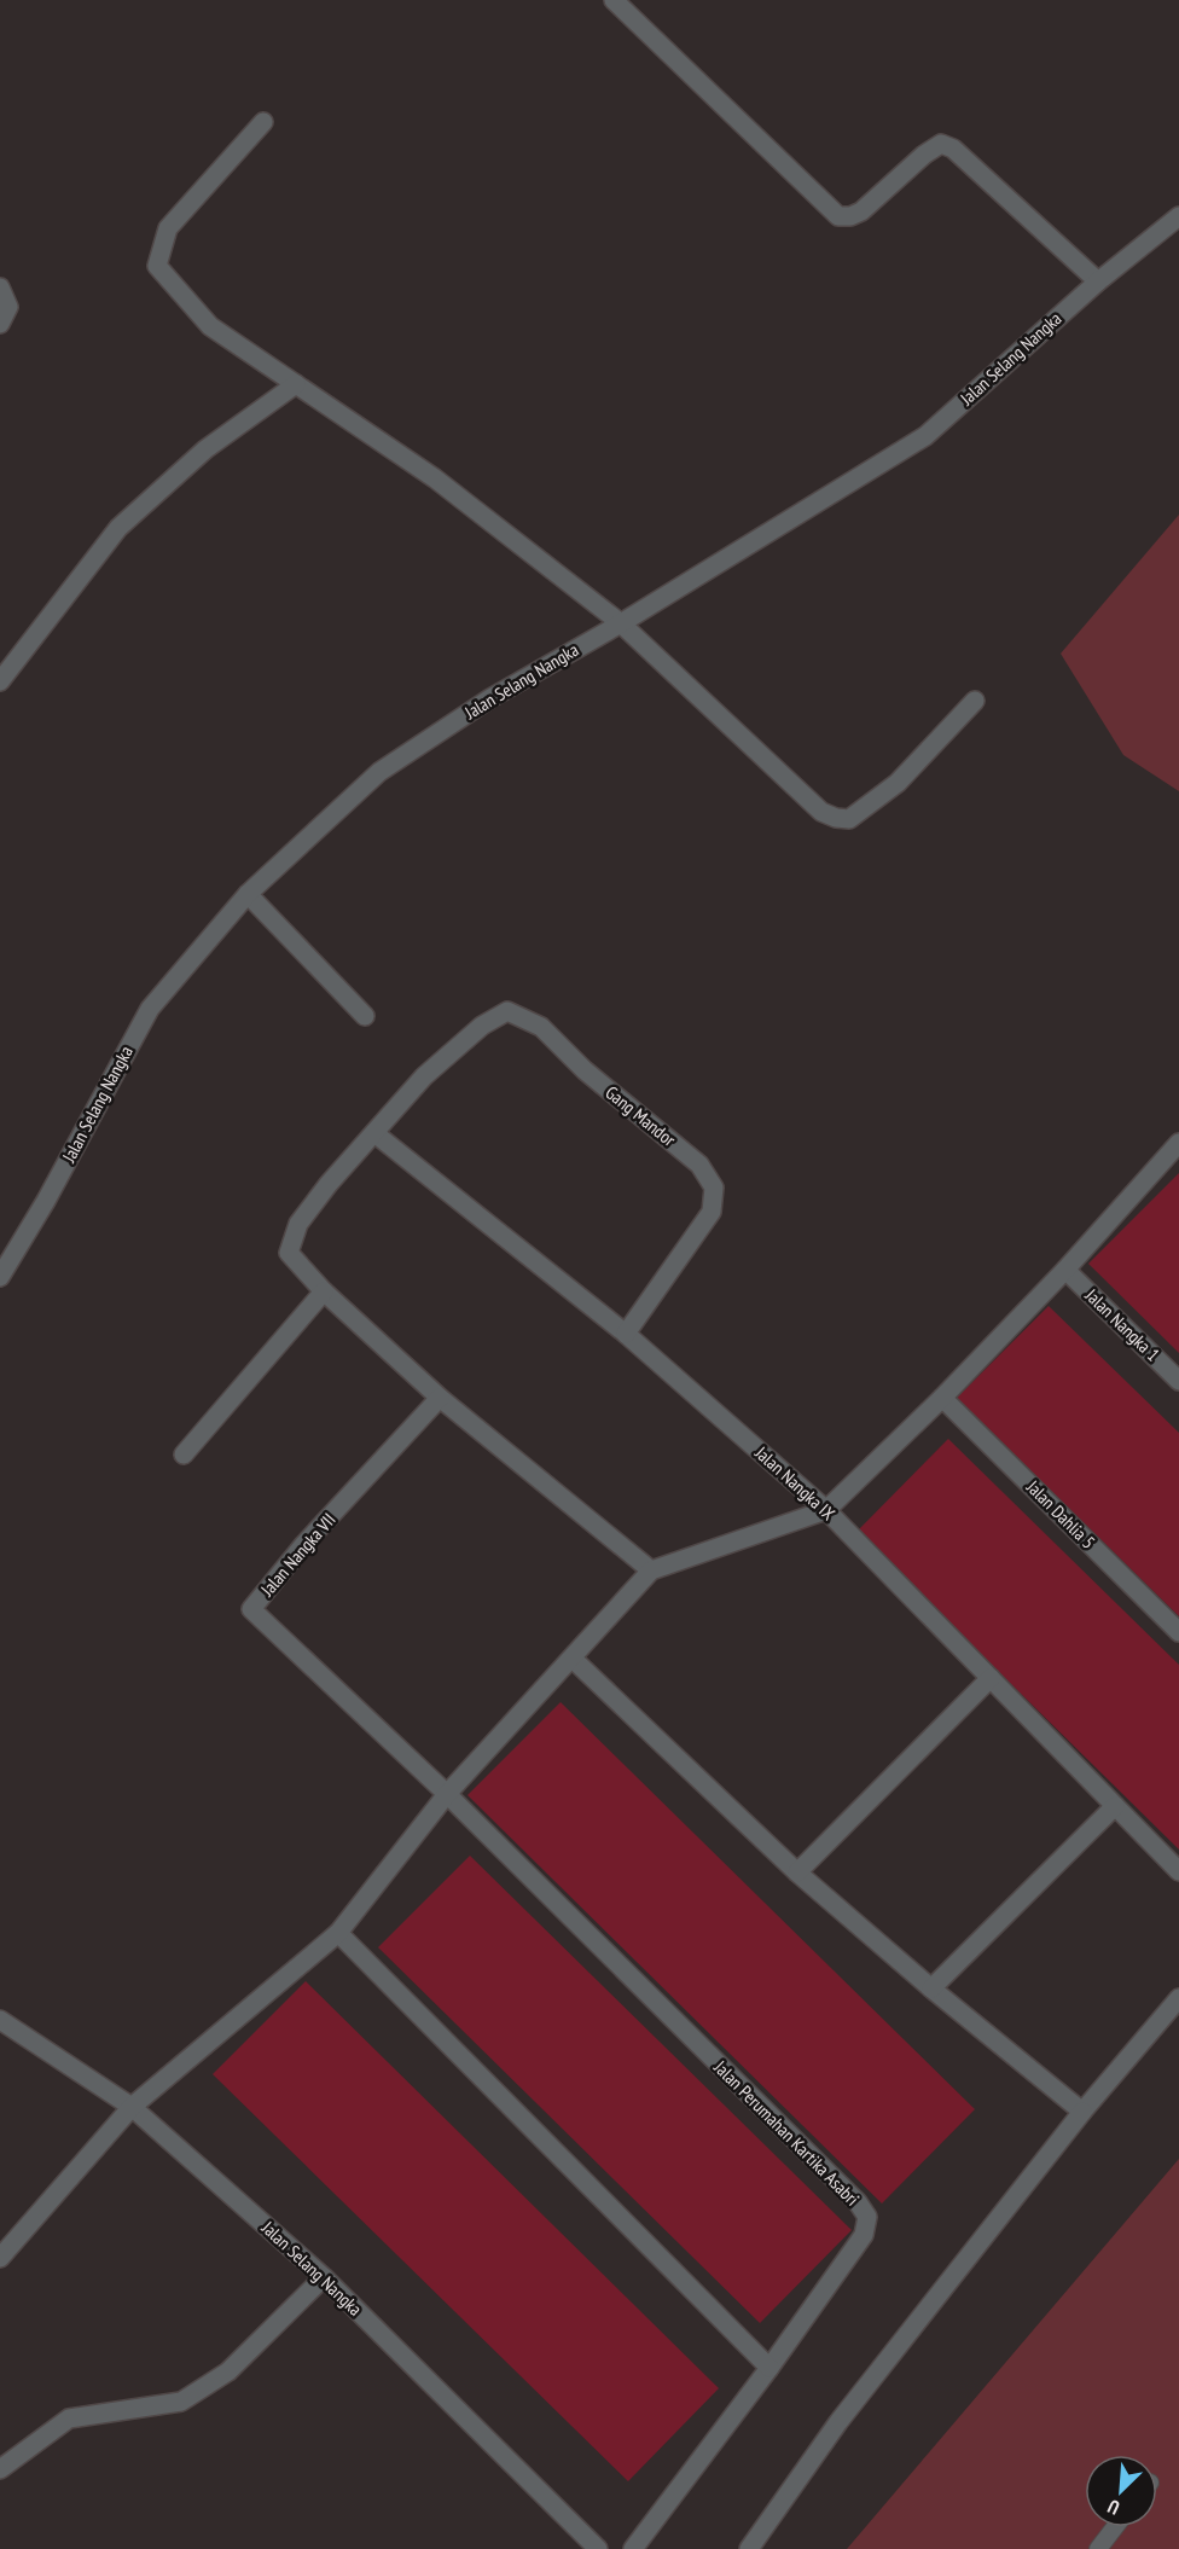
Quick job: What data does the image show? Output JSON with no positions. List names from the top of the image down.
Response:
{
  "streets": {
    "street": [
      "Jalan Selang Nangka",
      "Gang Mandor",
      "Jalan Nangka 1",
      "Jalan Nangka IX",
      "Jalan Dahlia 5",
      "Jalan Nangka VII",
      "Jalan Perumahan Kartika Asabri"
    ]
  },
  "crossings": [
    ["Gang Mandor", "Jalan Nangka IX"],
    ["Jalan Nangka VII", "Jalan Perumahan Kartika Asabri"]
  ],
  "north": "bottom left"
}
